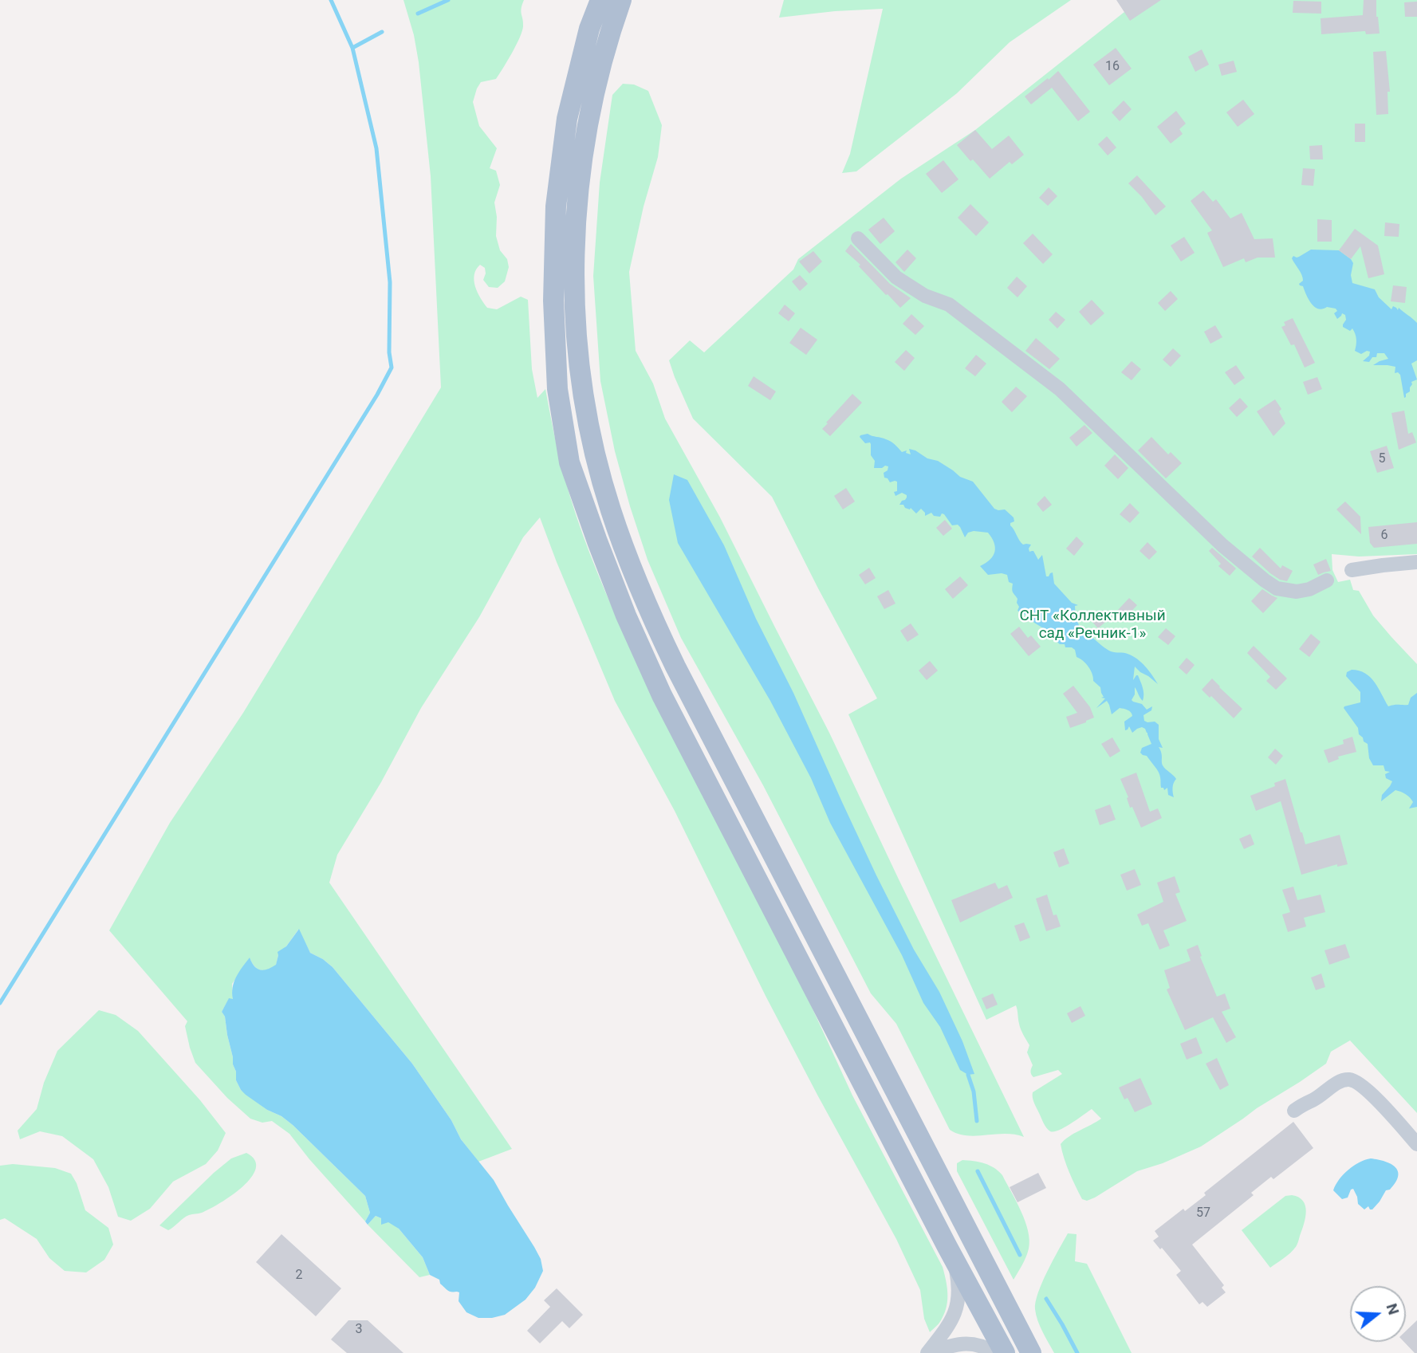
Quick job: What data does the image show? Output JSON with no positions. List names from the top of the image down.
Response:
{
  "parks": ["СНТ «Коллективный сад «Речник-1»"],
  "house_numbers": [
    "16",
    "5",
    "6",
    "57",
    "2",
    "3"
  ],
  "north": "right"
}
